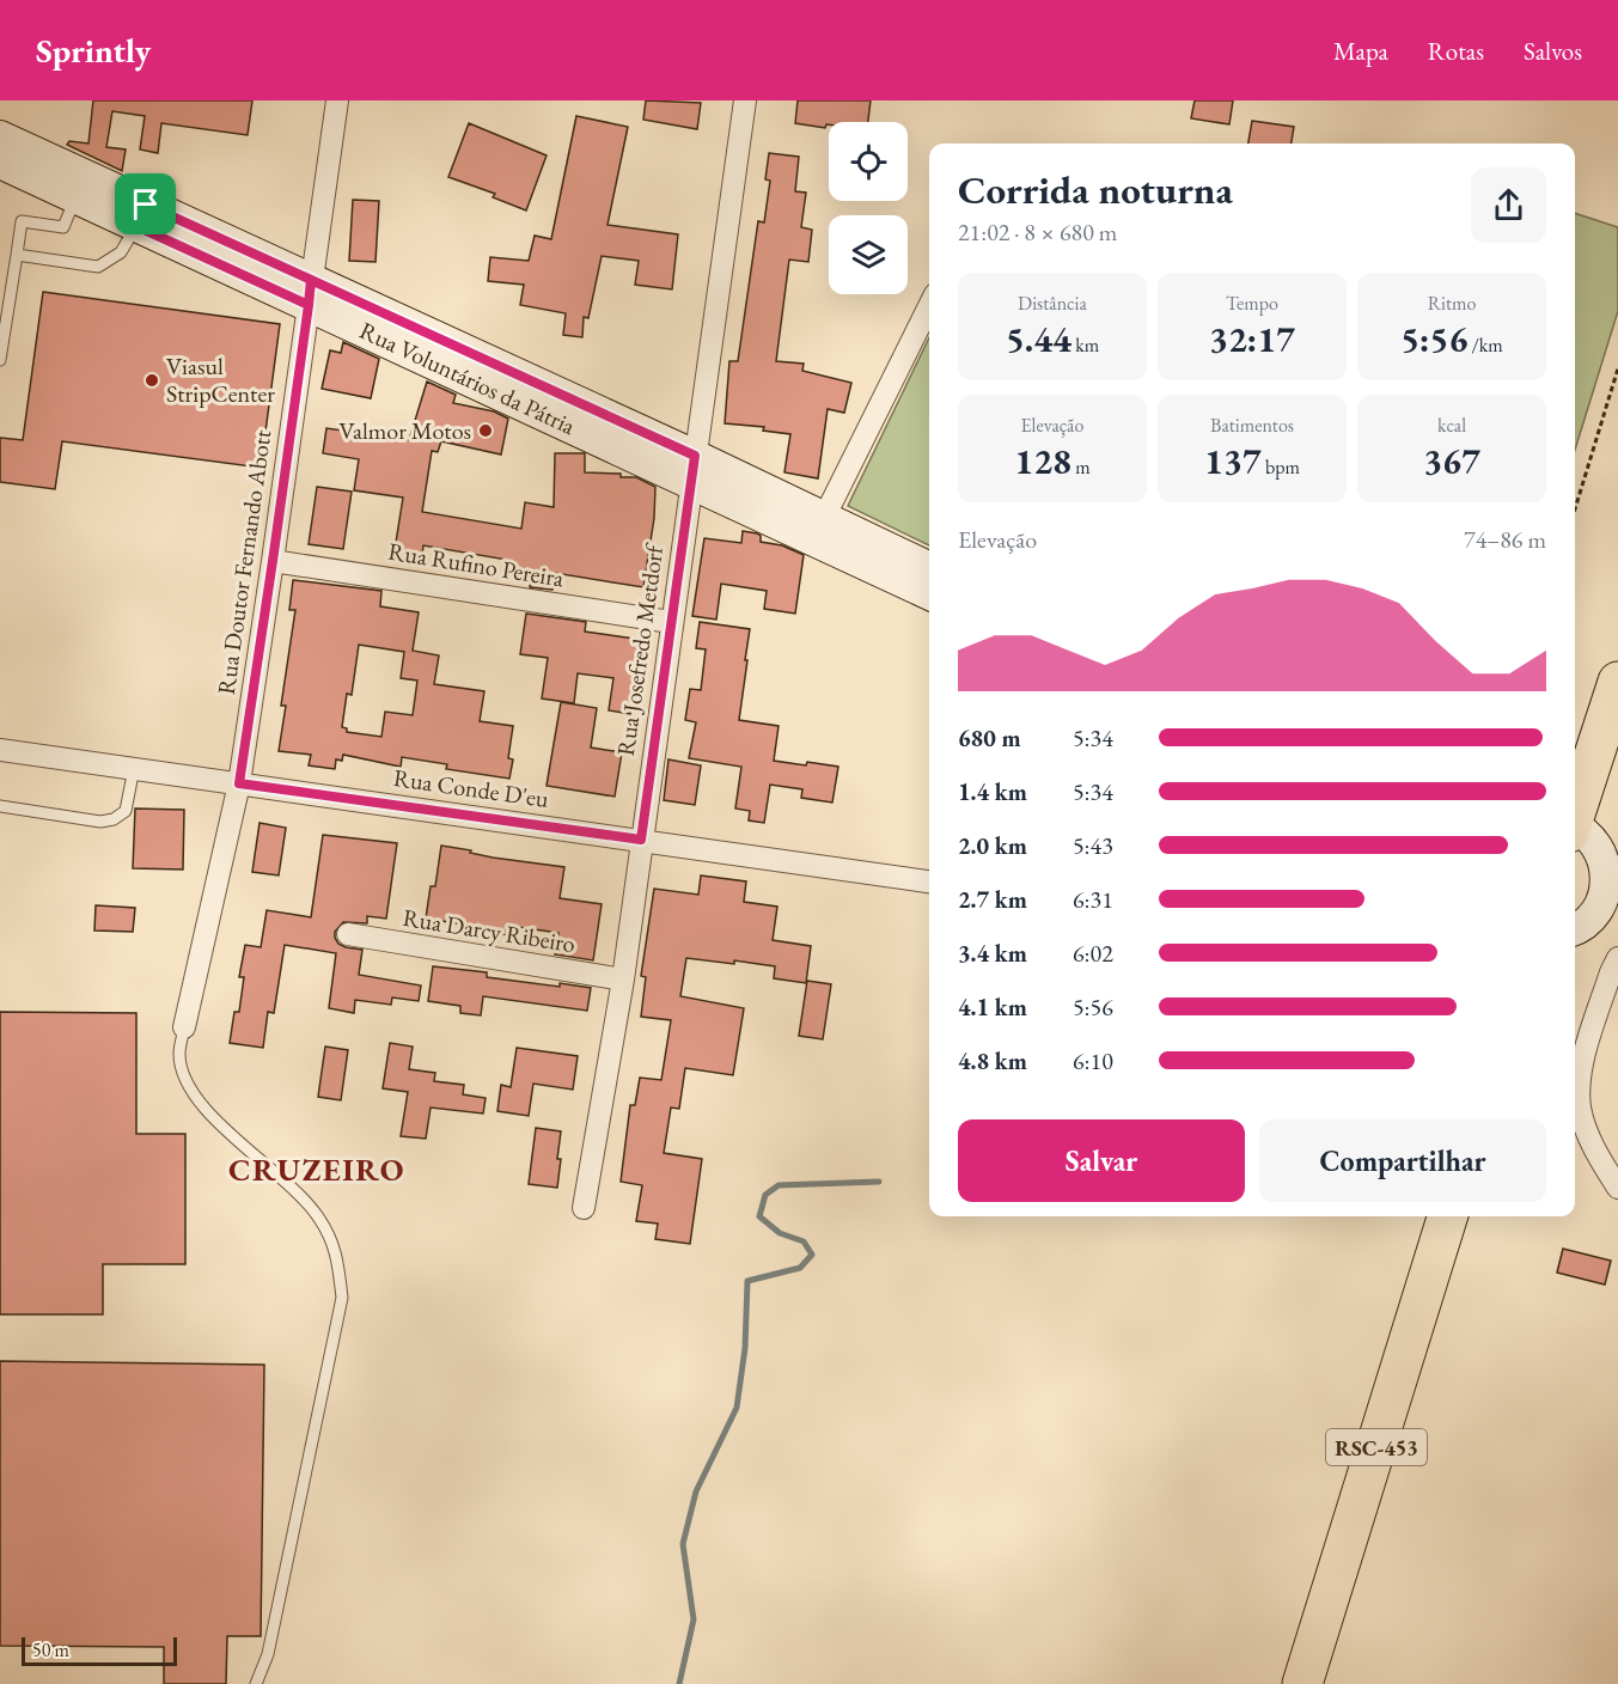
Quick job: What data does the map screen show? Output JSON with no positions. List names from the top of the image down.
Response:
{
  "streets": {
    "highway": ["RSC-453"],
    "main road": ["Rua Voluntários da Pátria"],
    "street": [
      "Rua Doutor Fernando Abott",
      "Rua Rufino Pereira",
      "Rua Josefredo Metdorf",
      "Rua Conde D'eu",
      "Rua Darcy Ribeiro"
    ]
  },
  "crossings": [
    ["Rua Voluntários da Pátria", "Rua Doutor Fernando Abott"],
    ["Rua Voluntários da Pátria", "Rua Josefredo Metdorf"],
    ["Rua Doutor Fernando Abott", "Rua Rufino Pereira"],
    ["Rua Doutor Fernando Abott", "Rua Conde D'eu"],
    ["Rua Rufino Pereira", "Rua Josefredo Metdorf"],
    ["Rua Josefredo Metdorf", "Rua Conde D'eu"],
    ["Rua Josefredo Metdorf", "Rua Darcy Ribeiro"]
  ],
  "districts": ["CRUZEIRO"],
  "places": ["Viasul StripCenter", "Valmor Motos"],
  "scale_bar": "50 m",
  "page": {
    "header": "Sprintly",
    "nav": ["Mapa", "Rotas", "Salvos"],
    "heading": ["Corrida noturna", "21:02 · 8 × 680 m"],
    "stats": [
      ["Distância", "5.44 km"],
      ["Tempo", "32:17"],
      ["Ritmo", "5:56 /km"],
      ["Elevação", "128 m"],
      ["Batimentos", "137 bpm"],
      ["kcal", "367"]
    ],
    "chart": ["Elevação", "74–86 m"],
    "list": [
      {
        "name": "680 m",
        "note": "5:34"
      },
      {
        "name": "1.4 km",
        "note": "5:34"
      },
      {
        "name": "2.0 km",
        "note": "5:43"
      },
      {
        "name": "2.7 km",
        "note": "6:31"
      },
      {
        "name": "3.4 km",
        "note": "6:02"
      },
      {
        "name": "4.1 km",
        "note": "5:56"
      },
      {
        "name": "4.8 km",
        "note": "6:10"
      }
    ],
    "buttons": ["Salvar", "Compartilhar"],
    "scale": "50 m"
  }
}
